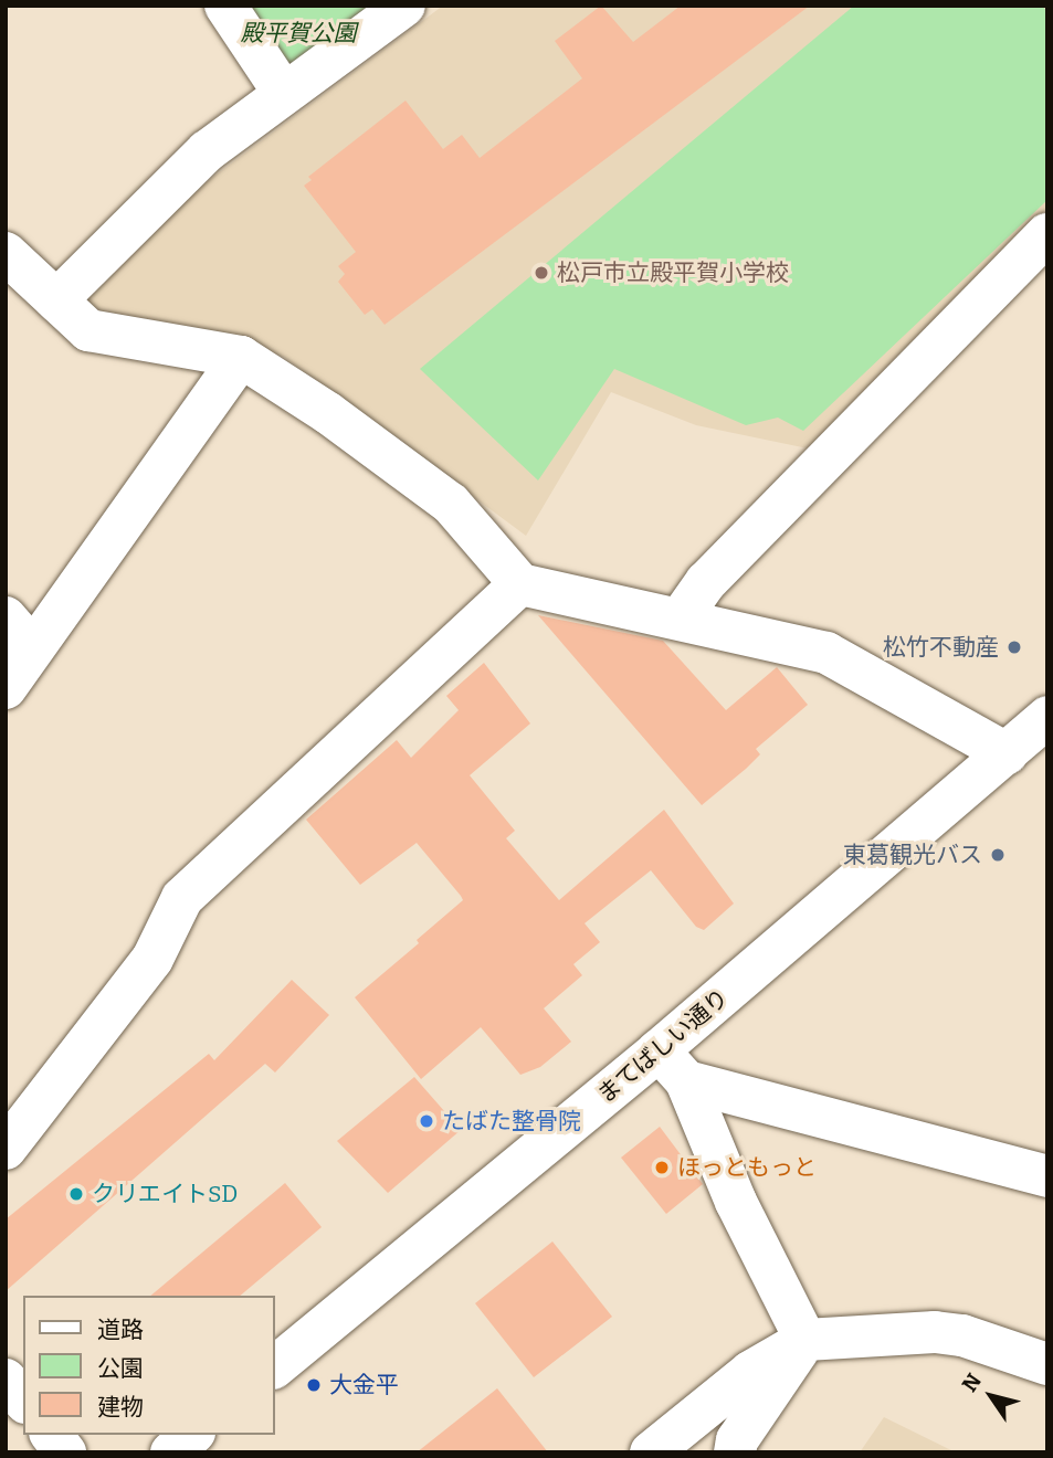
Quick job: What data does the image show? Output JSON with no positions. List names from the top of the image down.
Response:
{
  "streets": {
    "street": ["まてばしい通り"]
  },
  "parks": ["殿平賀公園"],
  "places": [
    "松戸市立殿平賀小学校",
    "松竹不動産",
    "東葛観光バス",
    "たばた整骨院",
    "ほっともっと",
    "クリエイトSD",
    "大金平"
  ],
  "legend": ["道路", "公園", "建物"],
  "north": "top left"
}
